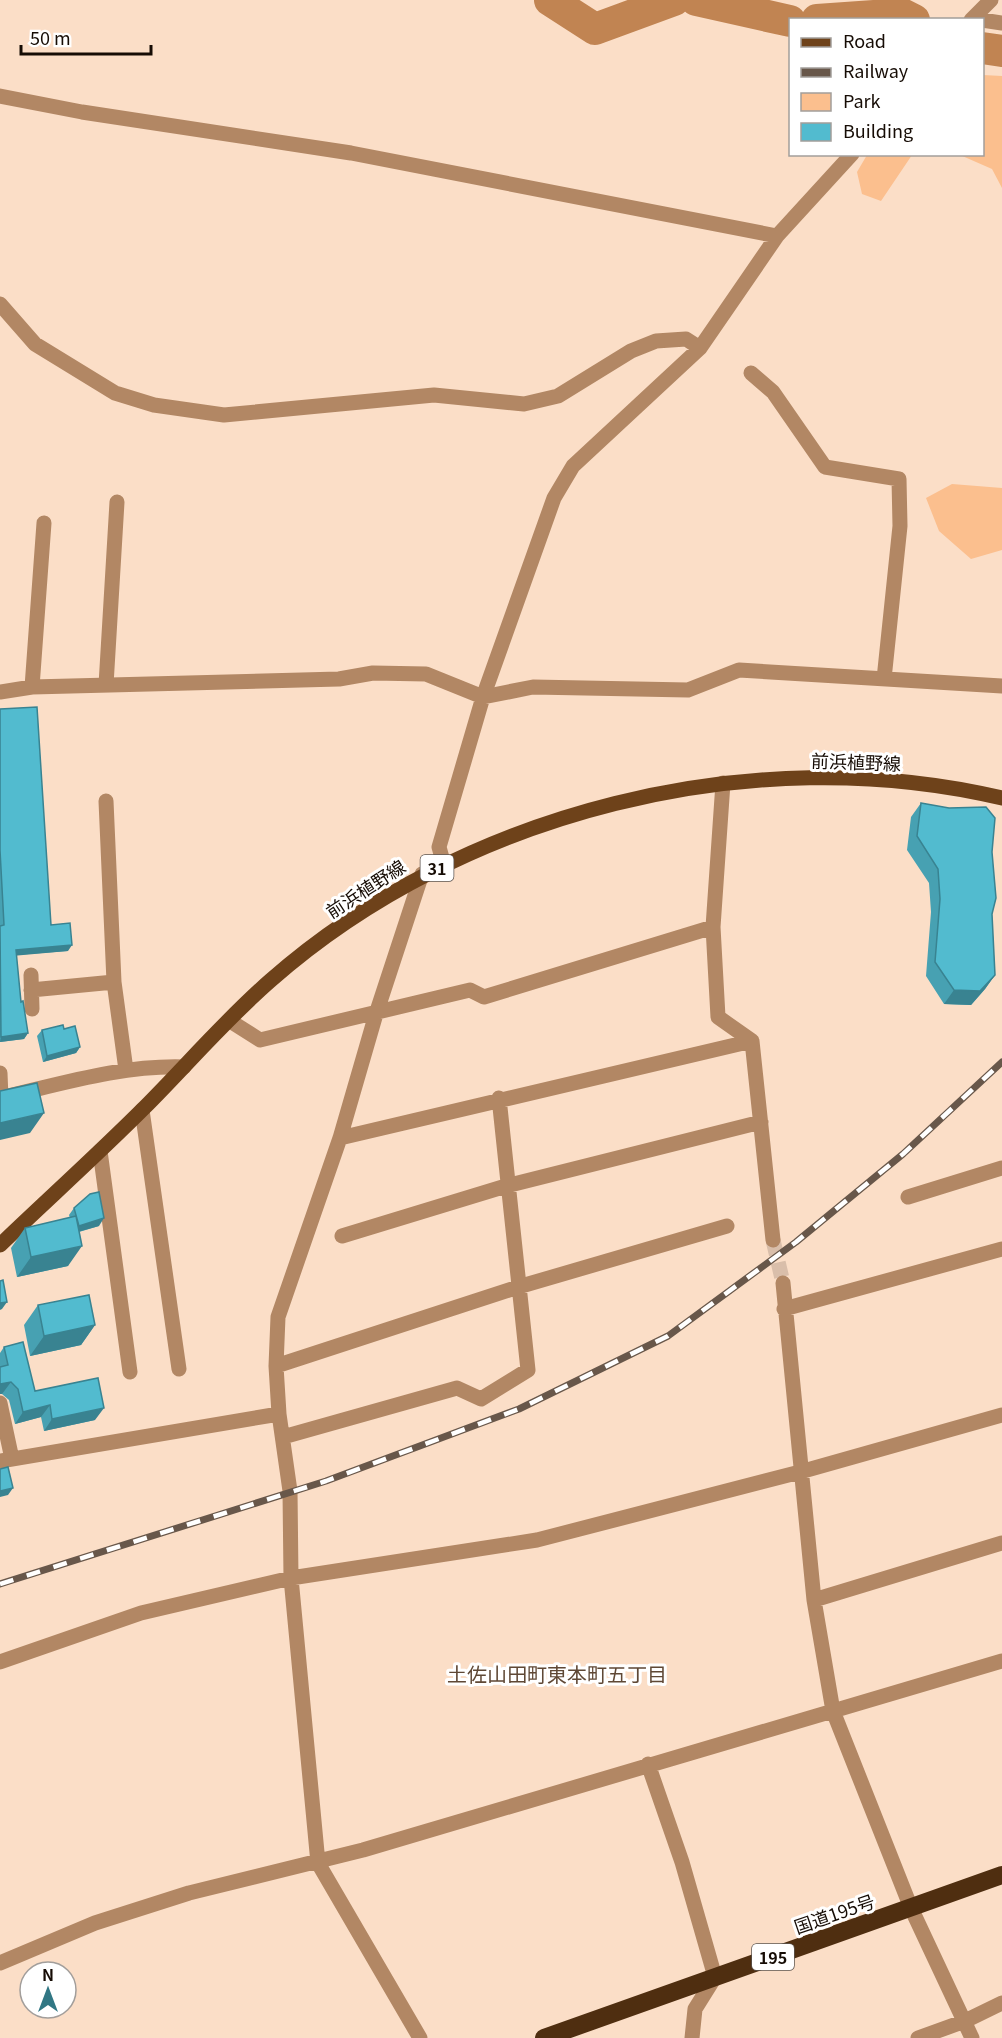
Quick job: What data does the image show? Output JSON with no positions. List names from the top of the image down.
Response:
{
  "streets": {
    "highway": ["国道195号", "195"],
    "main road": ["前浜植野線", "31"]
  },
  "districts": ["土佐山田町東本町五丁目"],
  "legend": [
    "Road",
    "Railway",
    "Park",
    "Building"
  ],
  "scale_bar": "50 m",
  "north": "top"
}
